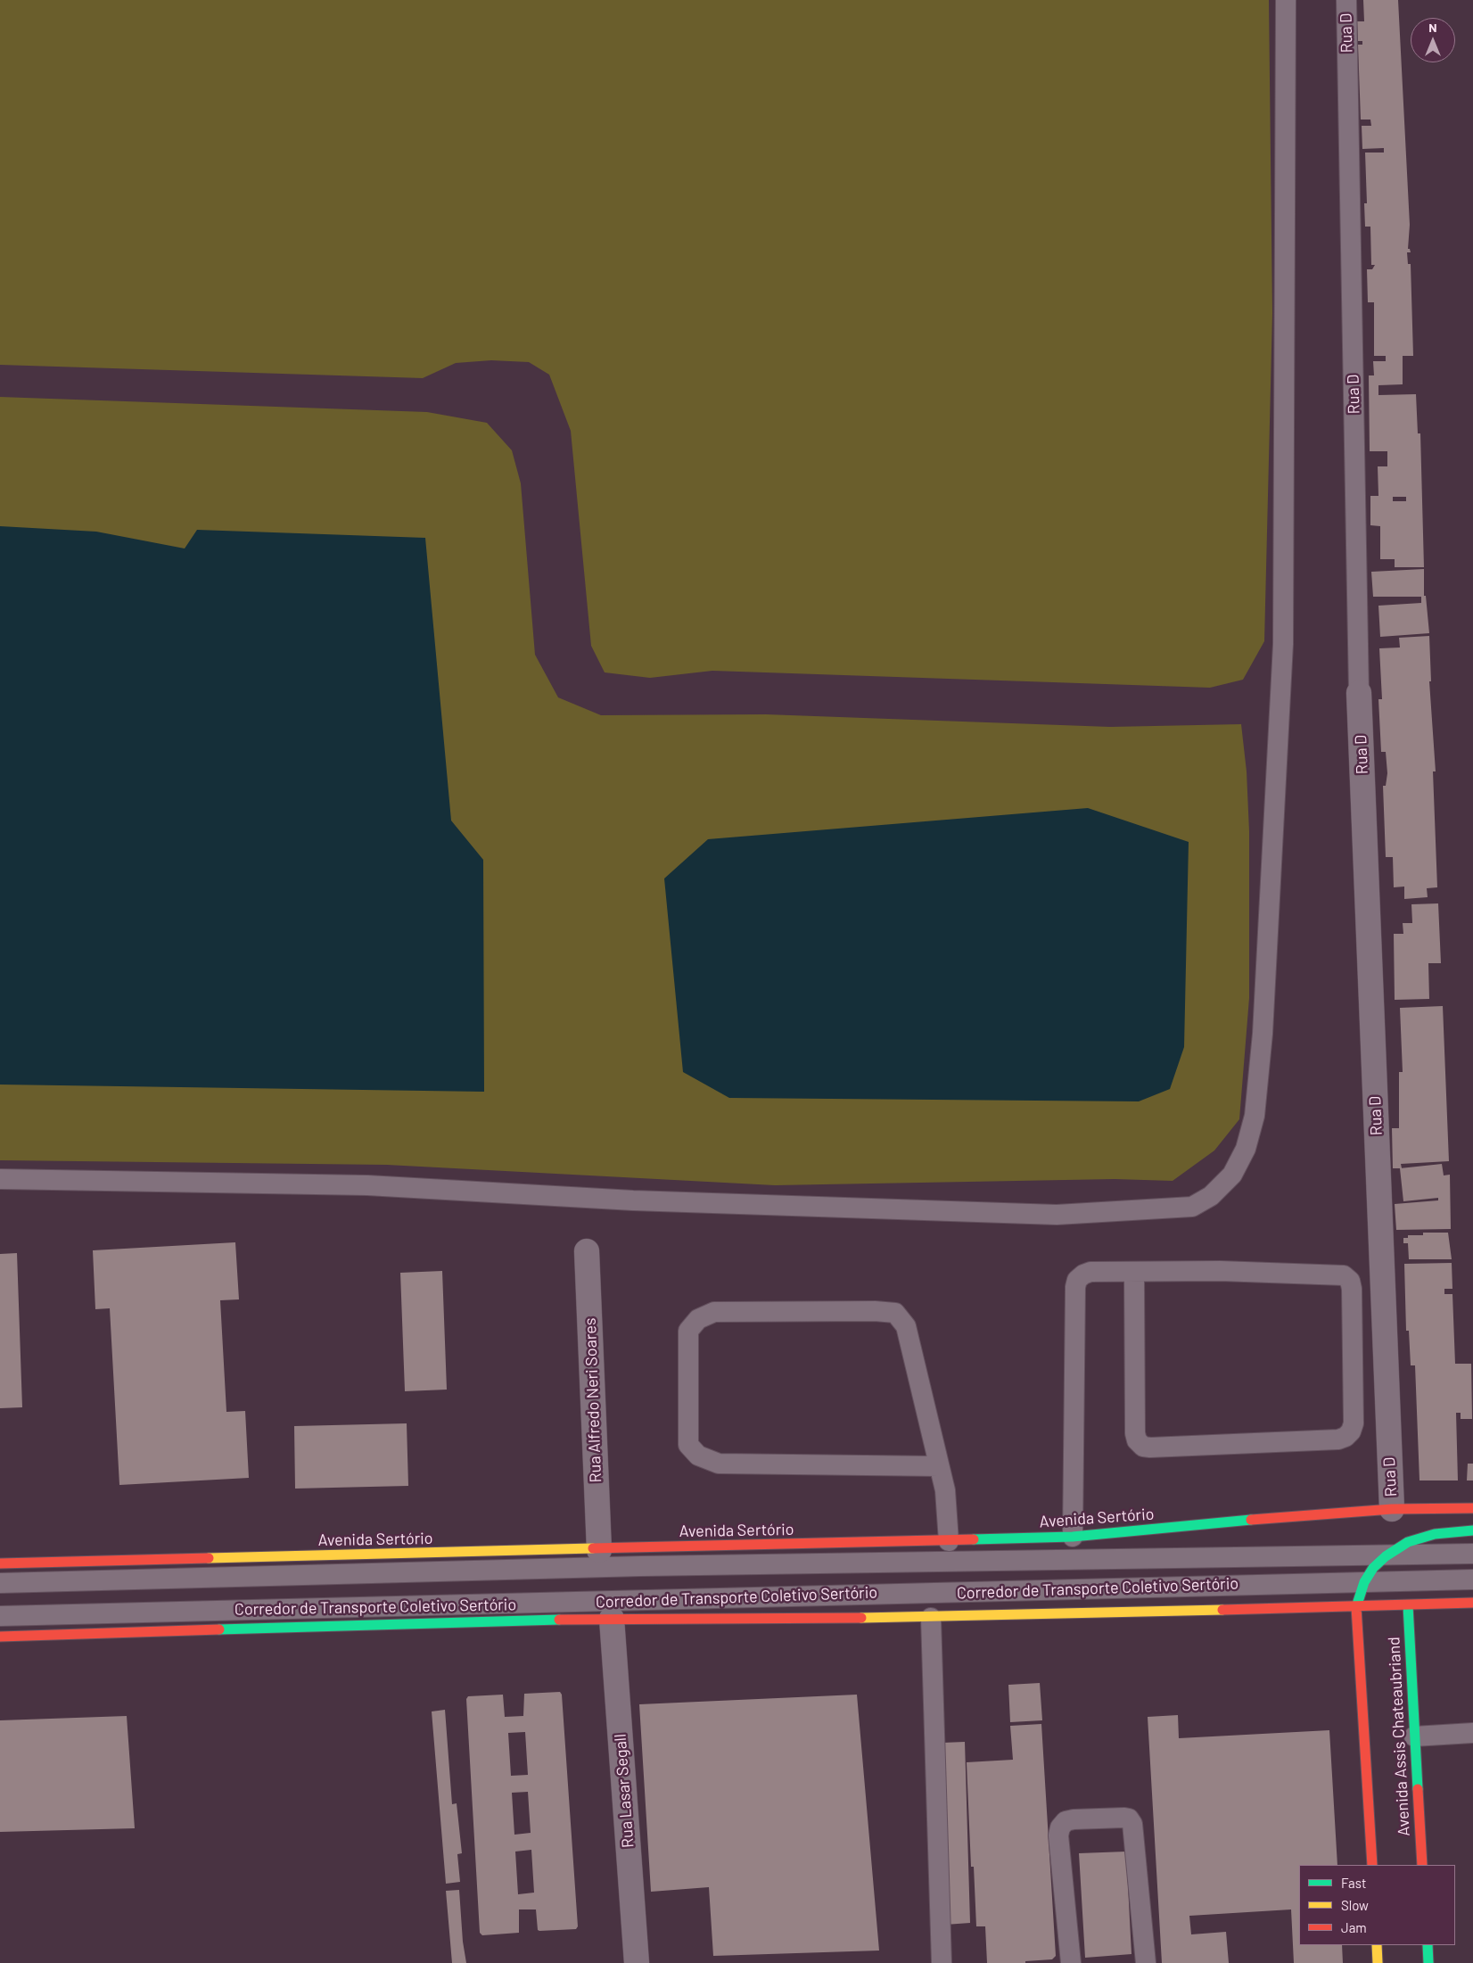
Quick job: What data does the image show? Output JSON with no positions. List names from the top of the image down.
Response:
{
  "streets": {
    "main road": ["Avenida Sertório", "Avenida Assis Chateaubriand"],
    "street": ["Rua D", "Rua Alfredo Neri Soares", "Rua Lasar Segall"],
    "lane": ["Corredor de Transporte Coletivo Sertório"]
  },
  "crossings": [
    ["Rua D", "Avenida Sertório"],
    ["Rua Alfredo Neri Soares", "Avenida Sertório"]
  ],
  "legend": ["Fast", "Slow", "Jam"],
  "north": "top"
}
